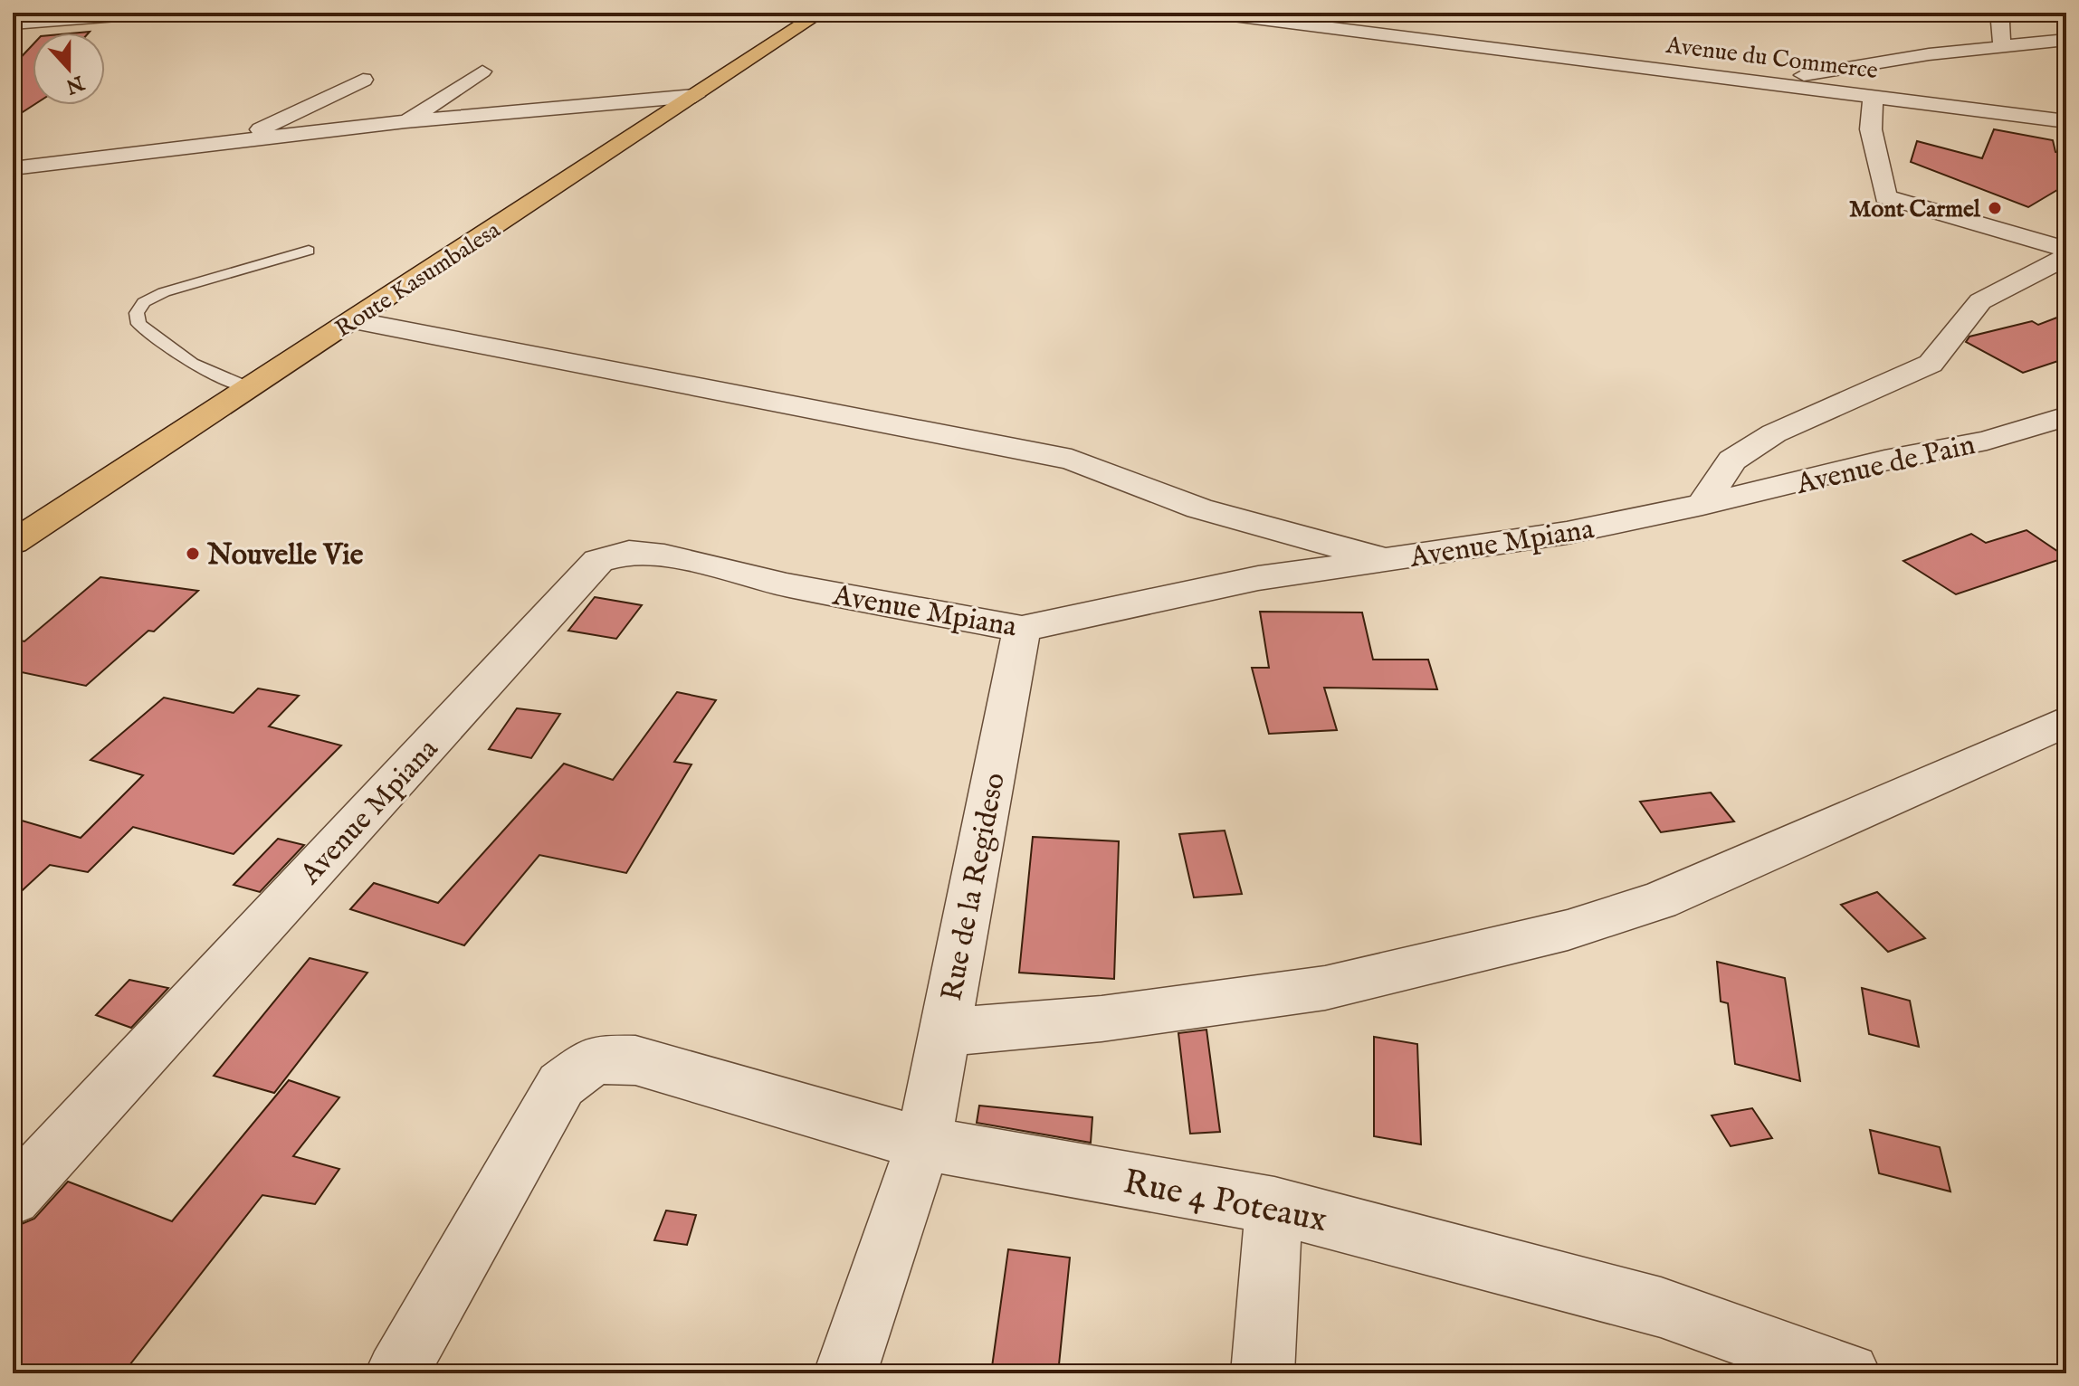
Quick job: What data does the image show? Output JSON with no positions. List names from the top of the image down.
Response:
{
  "streets": {
    "highway": ["Route Kasumbalesa"],
    "street": [
      "Avenue du Commerce",
      "Avenue de Pain",
      "Avenue Mpiana",
      "Rue de la Regideso",
      "Rue 4 Poteaux"
    ]
  },
  "crossings": [
    ["Avenue de Pain", "Avenue Mpiana"],
    ["Avenue Mpiana", "Rue de la Regideso"],
    ["Rue de la Regideso", "Rue 4 Poteaux"]
  ],
  "places": ["Mont Carmel", "Nouvelle Vie"],
  "north": "bottom"
}
